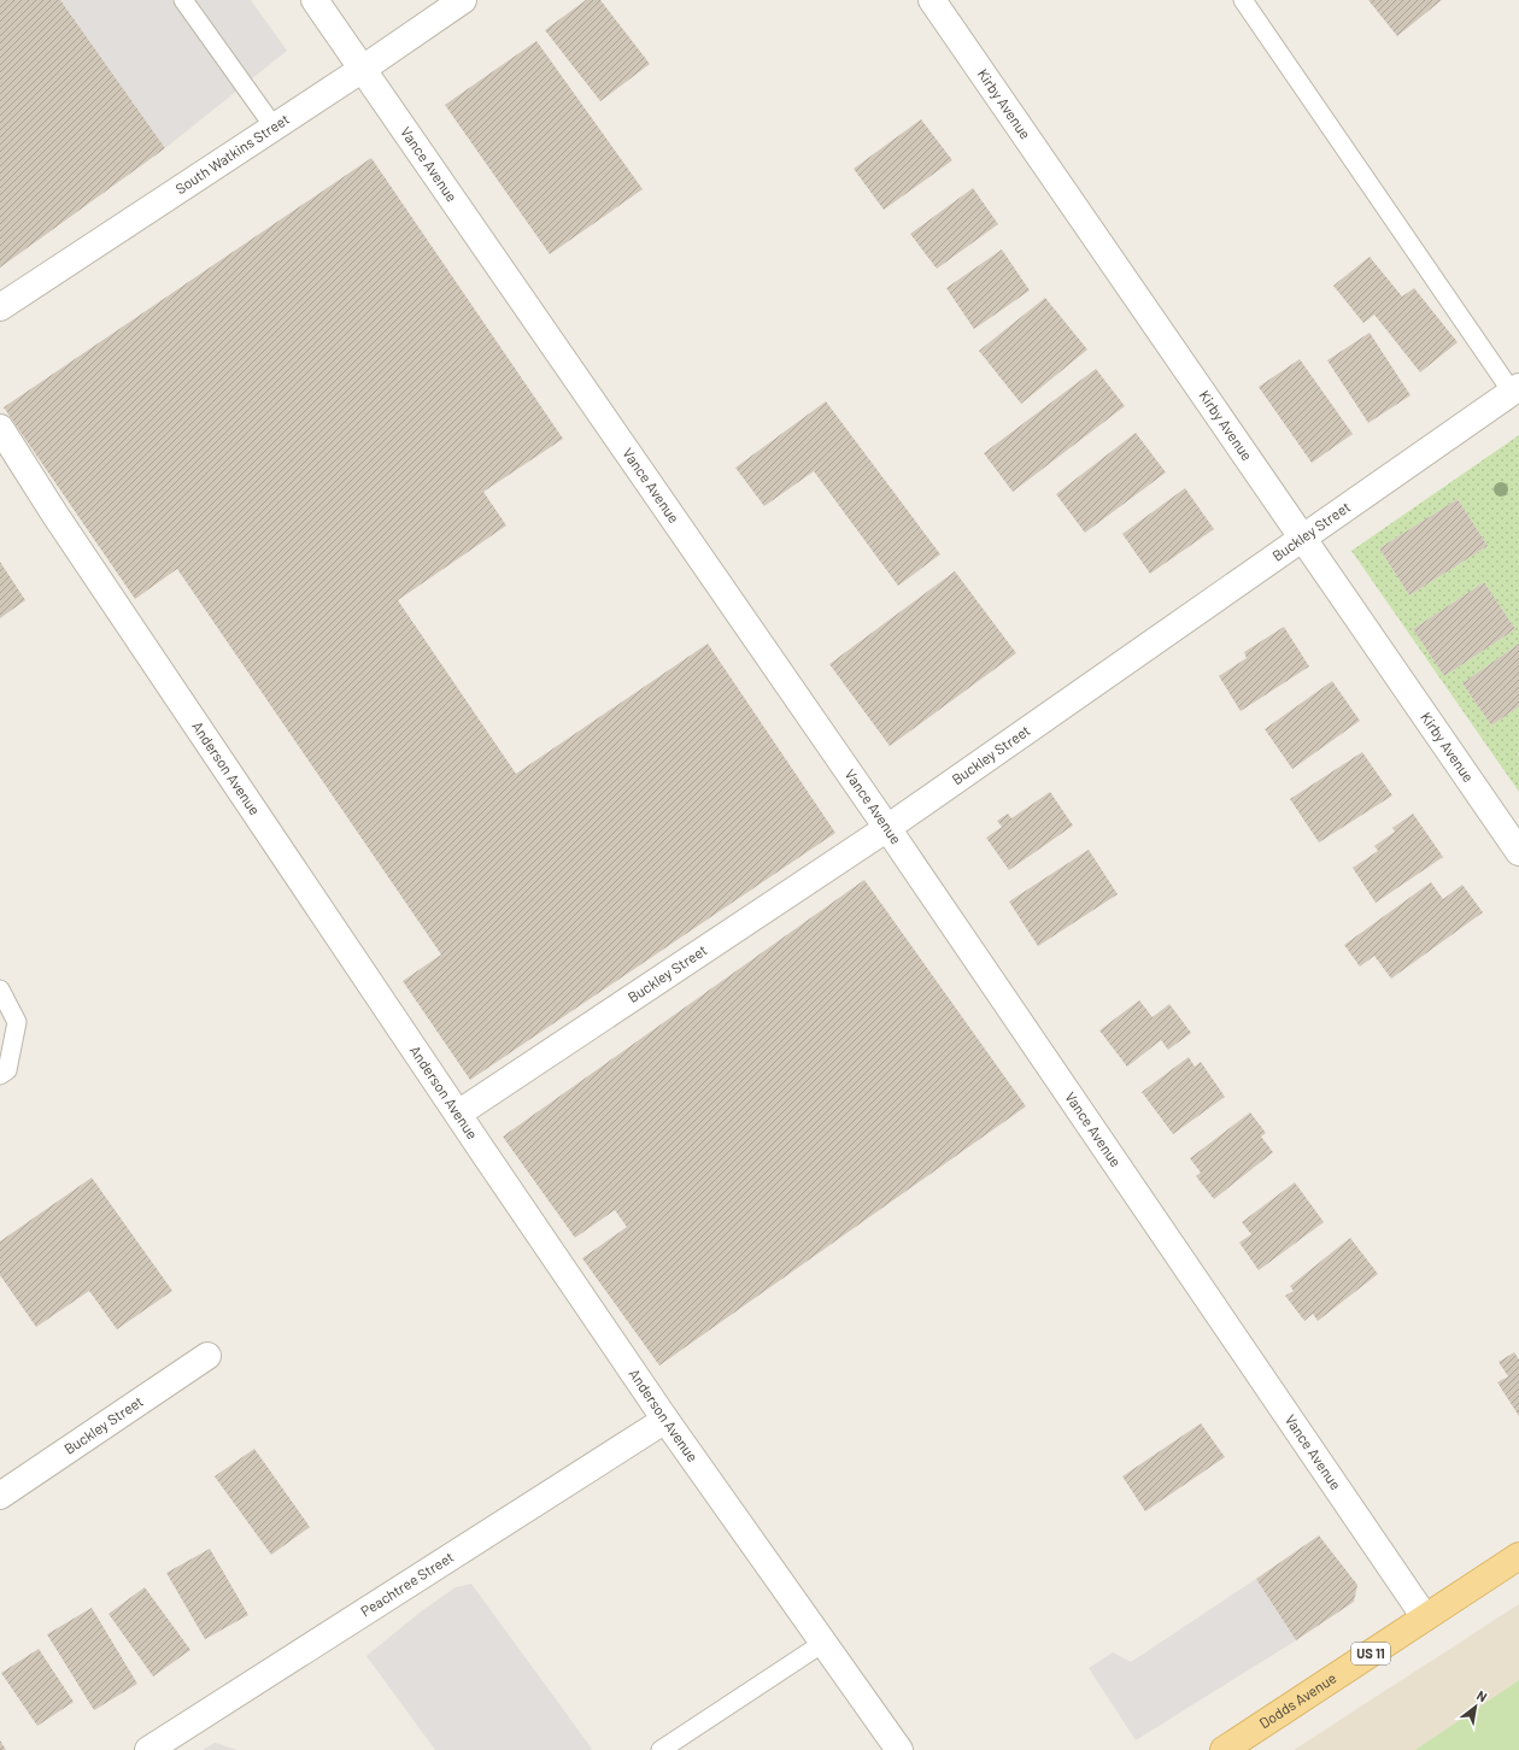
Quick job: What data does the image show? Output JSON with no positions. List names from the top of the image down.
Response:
{
  "streets": {
    "main road": ["US 11", "Dodds Avenue"],
    "street": [
      "Kirby Avenue",
      "South Watkins Street",
      "Vance Avenue",
      "Buckley Street",
      "Anderson Avenue",
      "Peachtree Street"
    ]
  },
  "crossings": [
    ["Kirby Avenue", "Buckley Street"],
    ["South Watkins Street", "Vance Avenue"],
    ["Vance Avenue", "Buckley Street"],
    ["Vance Avenue", "Dodds Avenue"],
    ["Buckley Street", "Anderson Avenue"],
    ["Anderson Avenue", "Peachtree Street"]
  ],
  "north": "top right"
}
